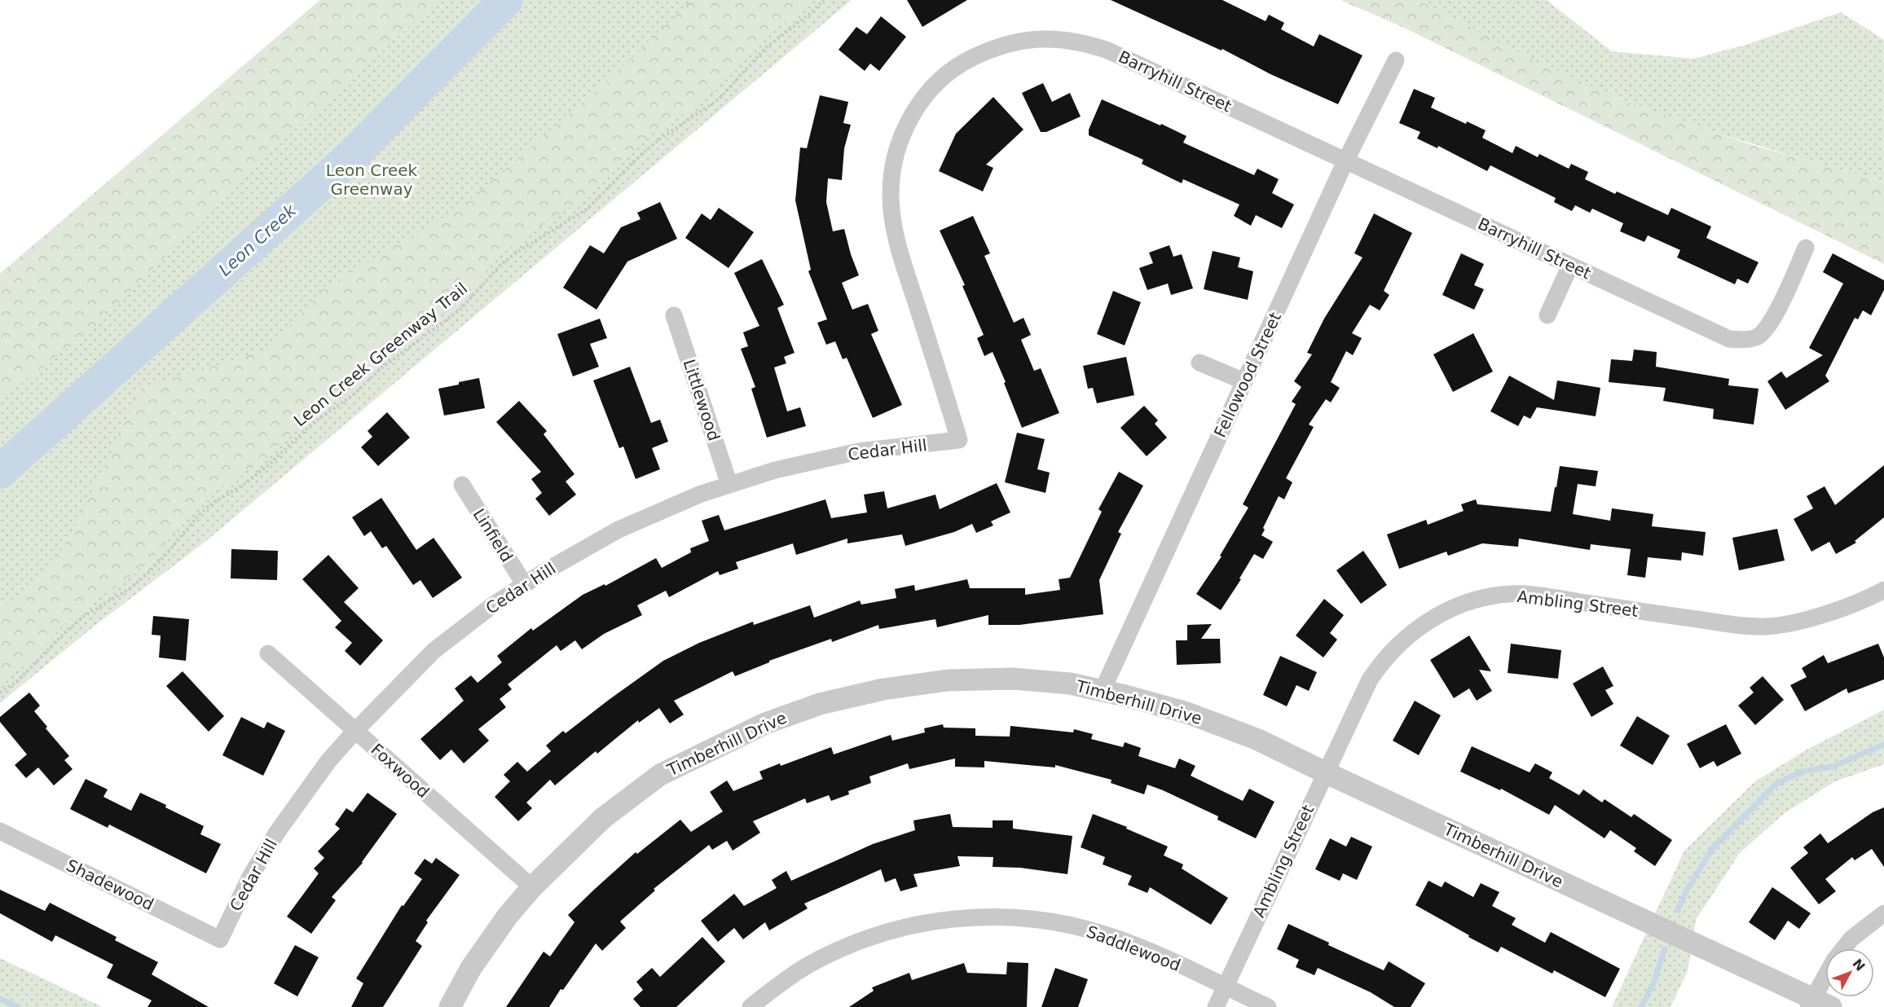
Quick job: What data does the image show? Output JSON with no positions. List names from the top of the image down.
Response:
{
  "streets": {
    "street": [
      "Barryhill Street",
      "Fellowood Street",
      "Littlewood",
      "Cedar Hill",
      "Linfield",
      "Ambling Street",
      "Timberhill Drive",
      "Foxwood",
      "Shadewood",
      "Saddlewood"
    ],
    "path": ["Leon Creek Greenway Trail"]
  },
  "crossings": [
    ["Barryhill Street", "Fellowood Street"],
    ["Barryhill Street", "Cedar Hill"],
    ["Fellowood Street", "Timberhill Drive"],
    ["Littlewood", "Cedar Hill"],
    ["Cedar Hill", "Linfield"],
    ["Cedar Hill", "Foxwood"],
    ["Cedar Hill", "Shadewood"],
    ["Ambling Street", "Timberhill Drive"],
    ["Ambling Street", "Saddlewood"],
    ["Timberhill Drive", "Foxwood"]
  ],
  "water": ["Leon Creek"],
  "parks": ["Leon Creek Greenway"],
  "north": "top right"
}
